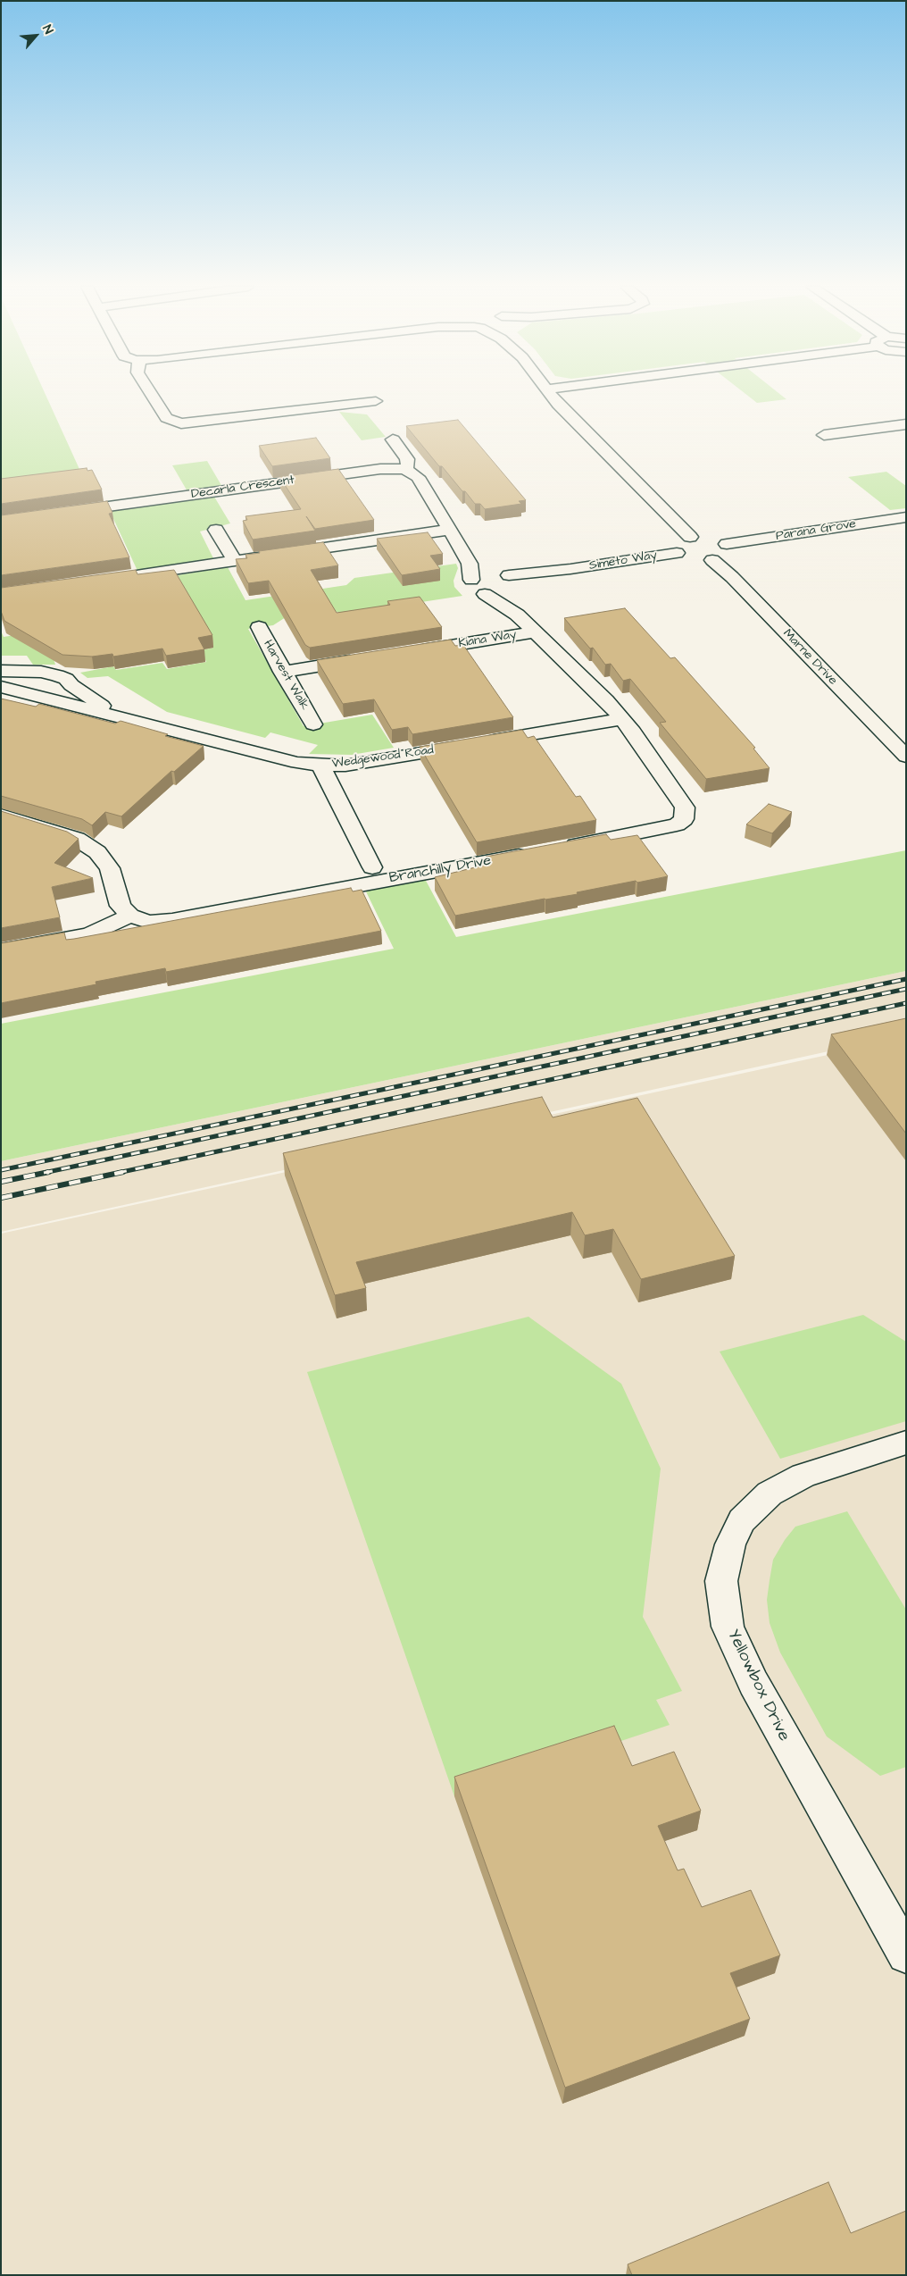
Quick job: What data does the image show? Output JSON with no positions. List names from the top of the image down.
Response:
{
  "streets": {
    "street": [
      "Decarla Crescent",
      "Parana Grove",
      "Simeto Way",
      "Kiana Way",
      "Marne Drive",
      "Harvest Walk",
      "Wedgewood Road",
      "Branchilly Drive",
      "Yellowbox Drive"
    ]
  },
  "crossings": [
    ["Simeto Way", "Marne Drive"]
  ],
  "north": "top right"
}
